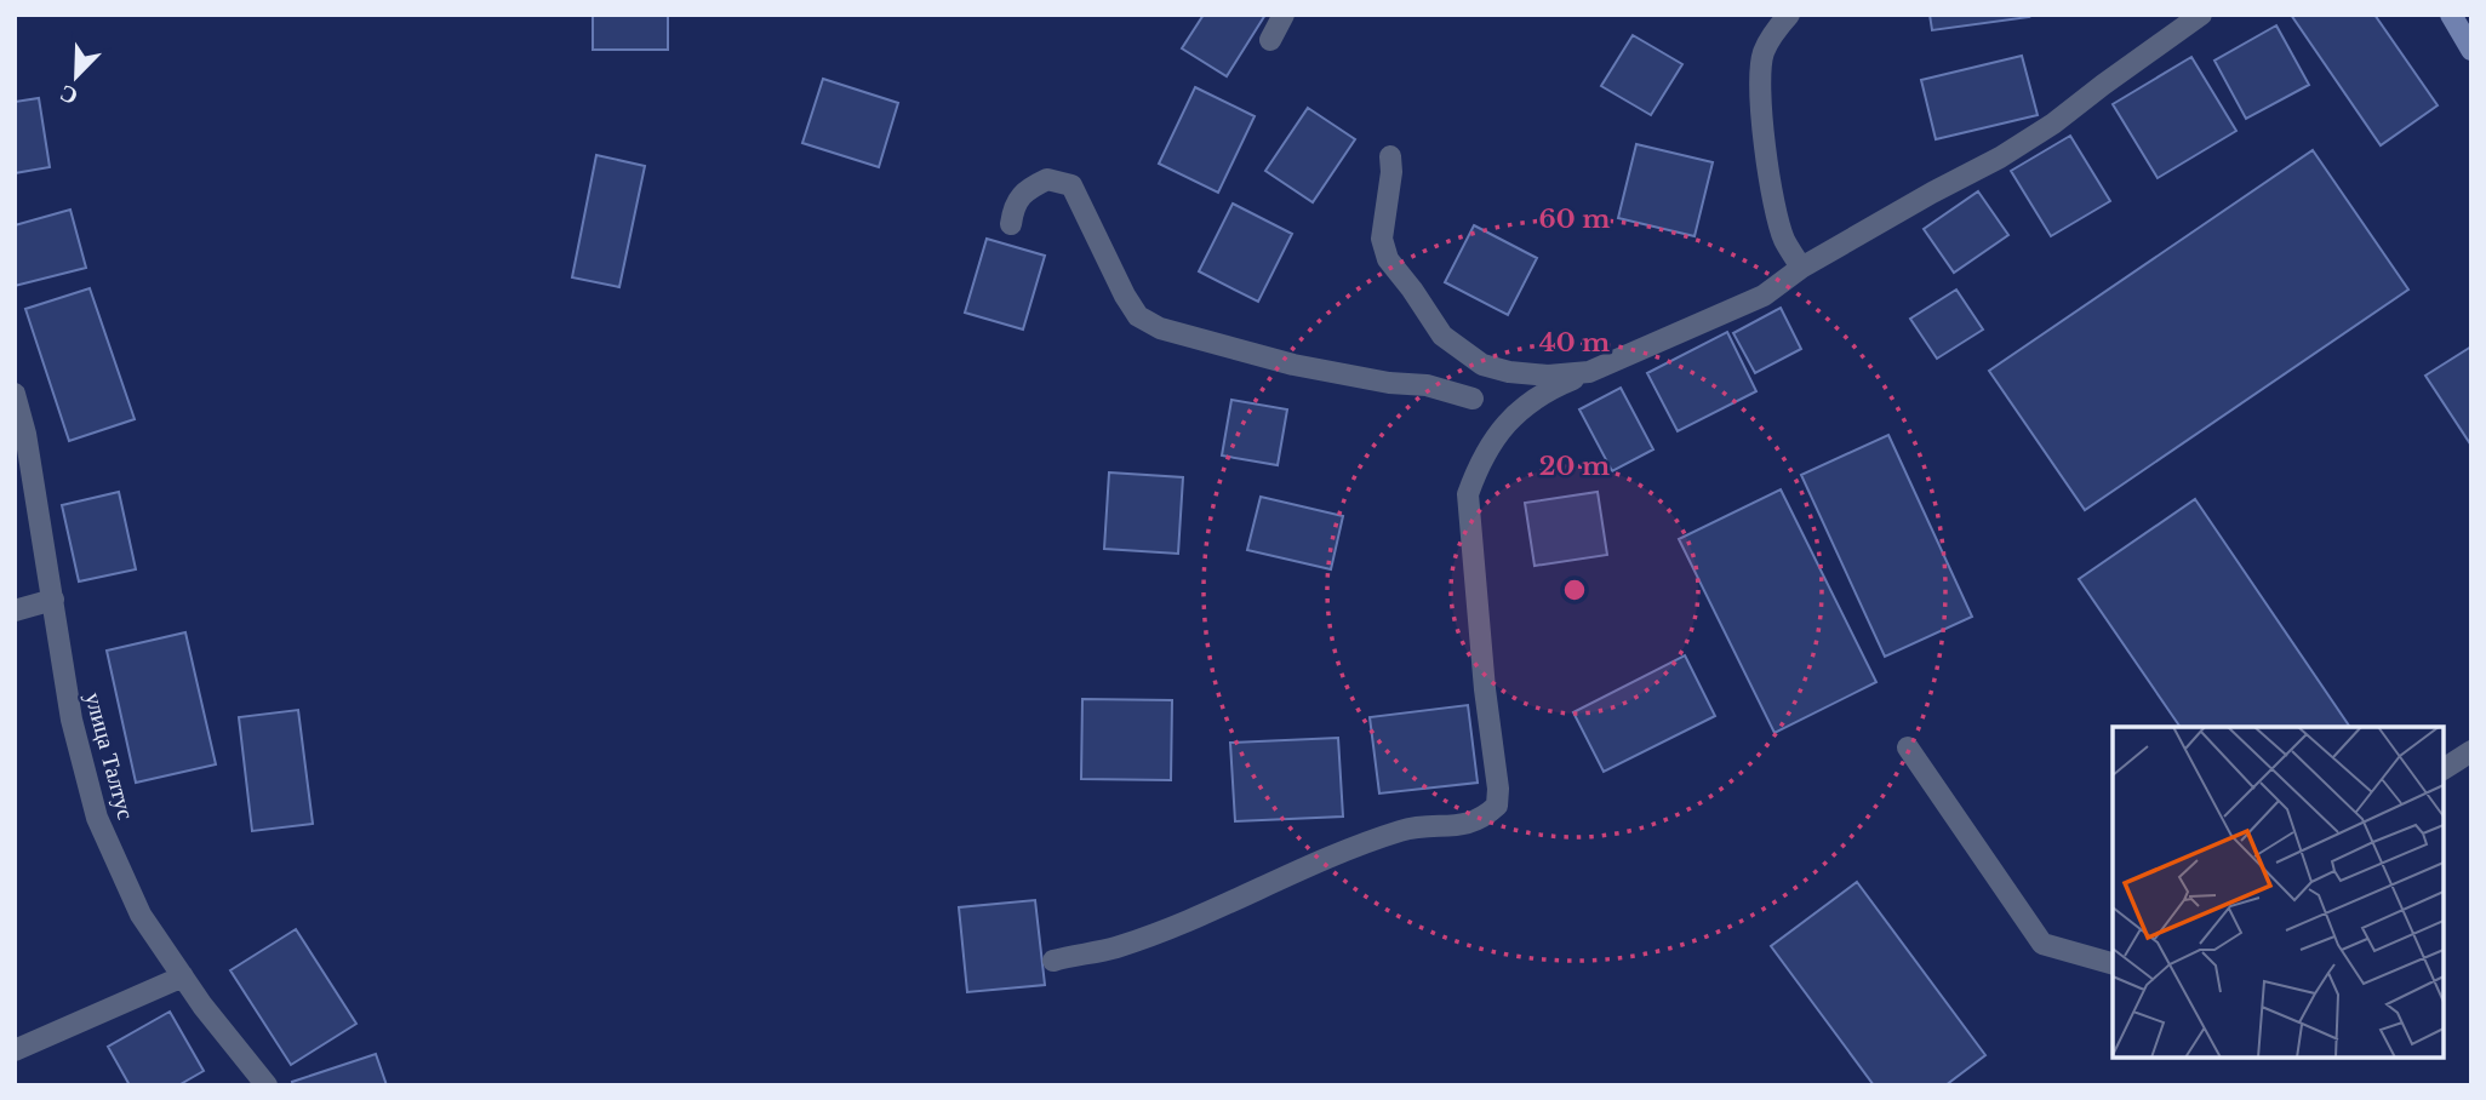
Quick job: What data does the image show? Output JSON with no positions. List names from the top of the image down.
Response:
{
  "streets": {
    "street": ["улица Талтус"]
  },
  "north": "bottom left",
  "rings": ["60 m", "40 m", "20 m"]
}
